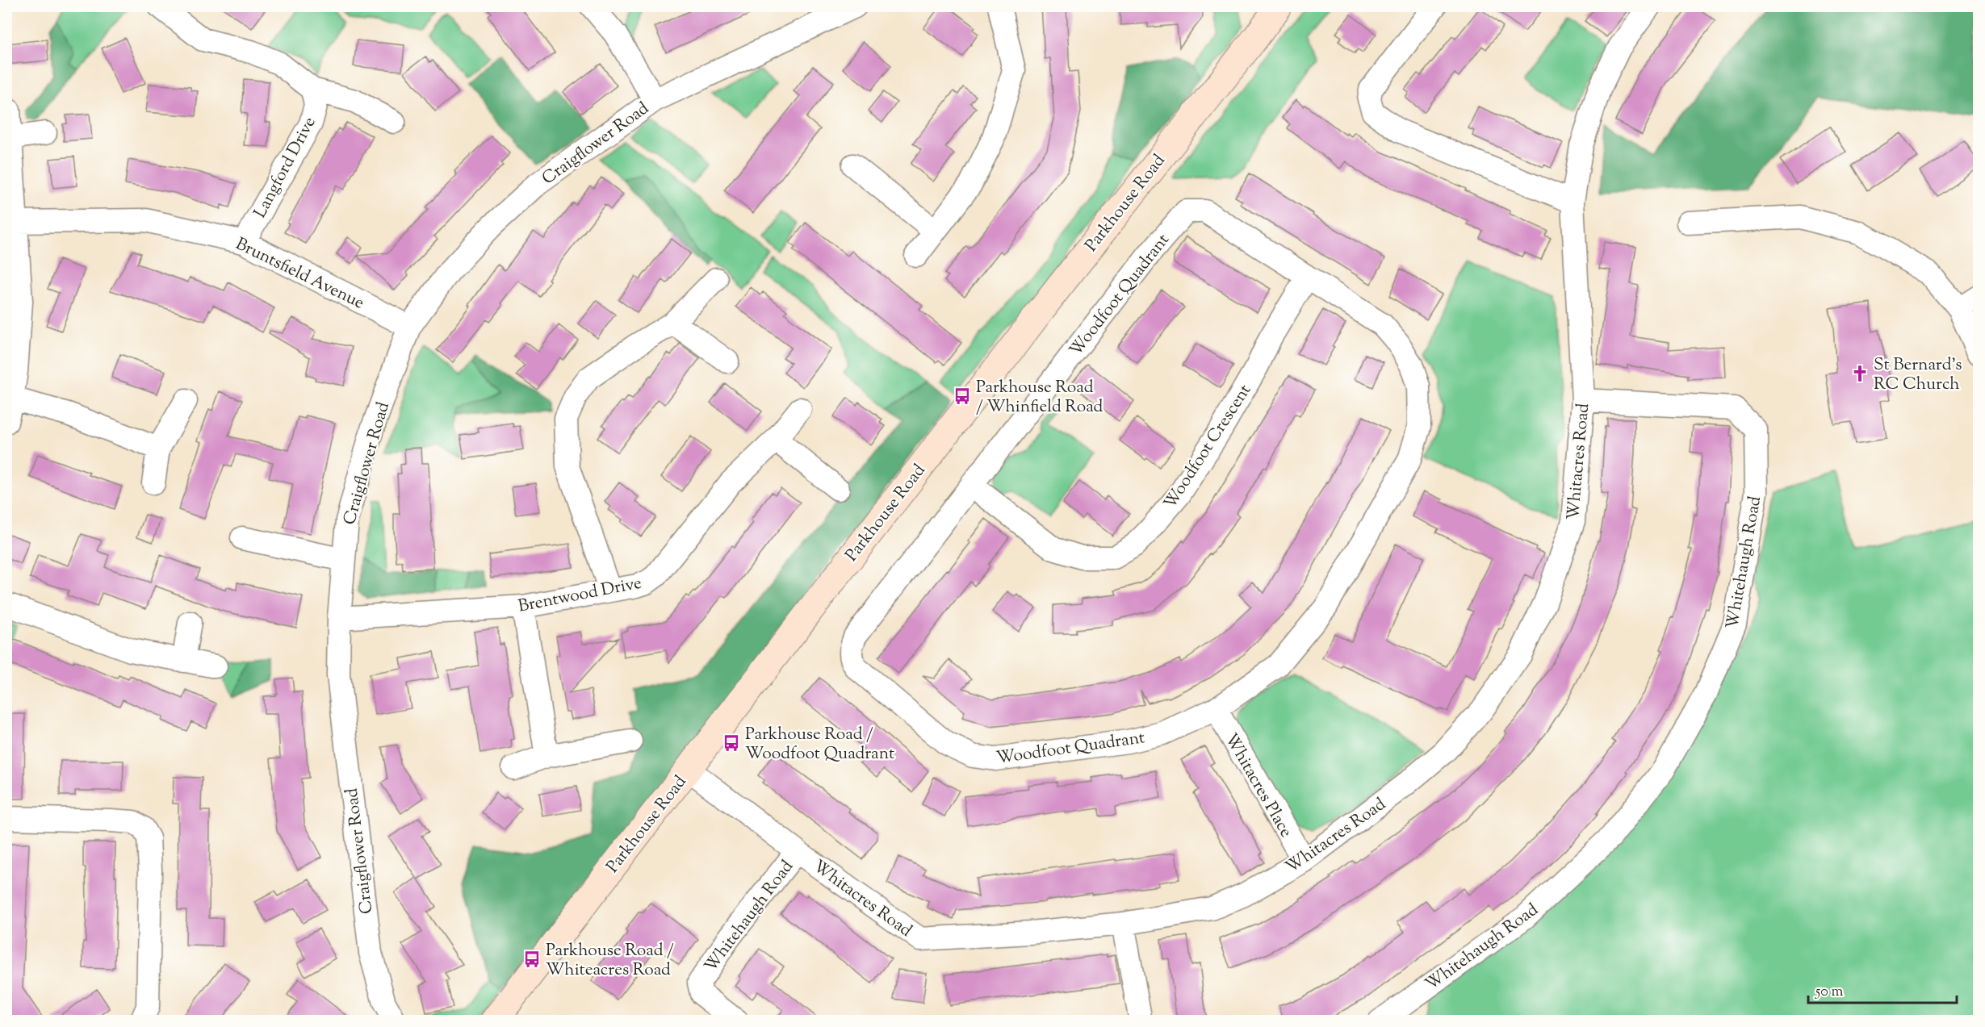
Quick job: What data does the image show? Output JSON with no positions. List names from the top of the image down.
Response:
{
  "streets": {
    "main road": ["Parkhouse Road"],
    "street": [
      "Craigflower Road",
      "Langford Drive",
      "Bruntsfield Avenue",
      "Woodfoot Quadrant",
      "Woodfoot Crescent",
      "Whitacres Road",
      "Whitehaugh Road",
      "Brentwood Drive",
      "Whitacres Place"
    ]
  },
  "crossings": [
    ["Craigflower Road", "Bruntsfield Avenue"],
    ["Craigflower Road", "Brentwood Drive"],
    ["Langford Drive", "Bruntsfield Avenue"],
    ["Parkhouse Road", "Whitacres Road"],
    ["Woodfoot Quadrant", "Woodfoot Crescent"],
    ["Woodfoot Quadrant", "Whitacres Place"],
    ["Whitacres Road", "Whitehaugh Road"],
    ["Whitacres Road", "Whitacres Place"]
  ],
  "places": {
    "church": ["St Bernard's RC Church"],
    "bus stop": ["Parkhouse Road / Whinfield Road", "Parkhouse Road / Woodfoot Quadrant", "Parkhouse Road / Whiteacres Road"]
  },
  "scale_bar": "50 m"
}
